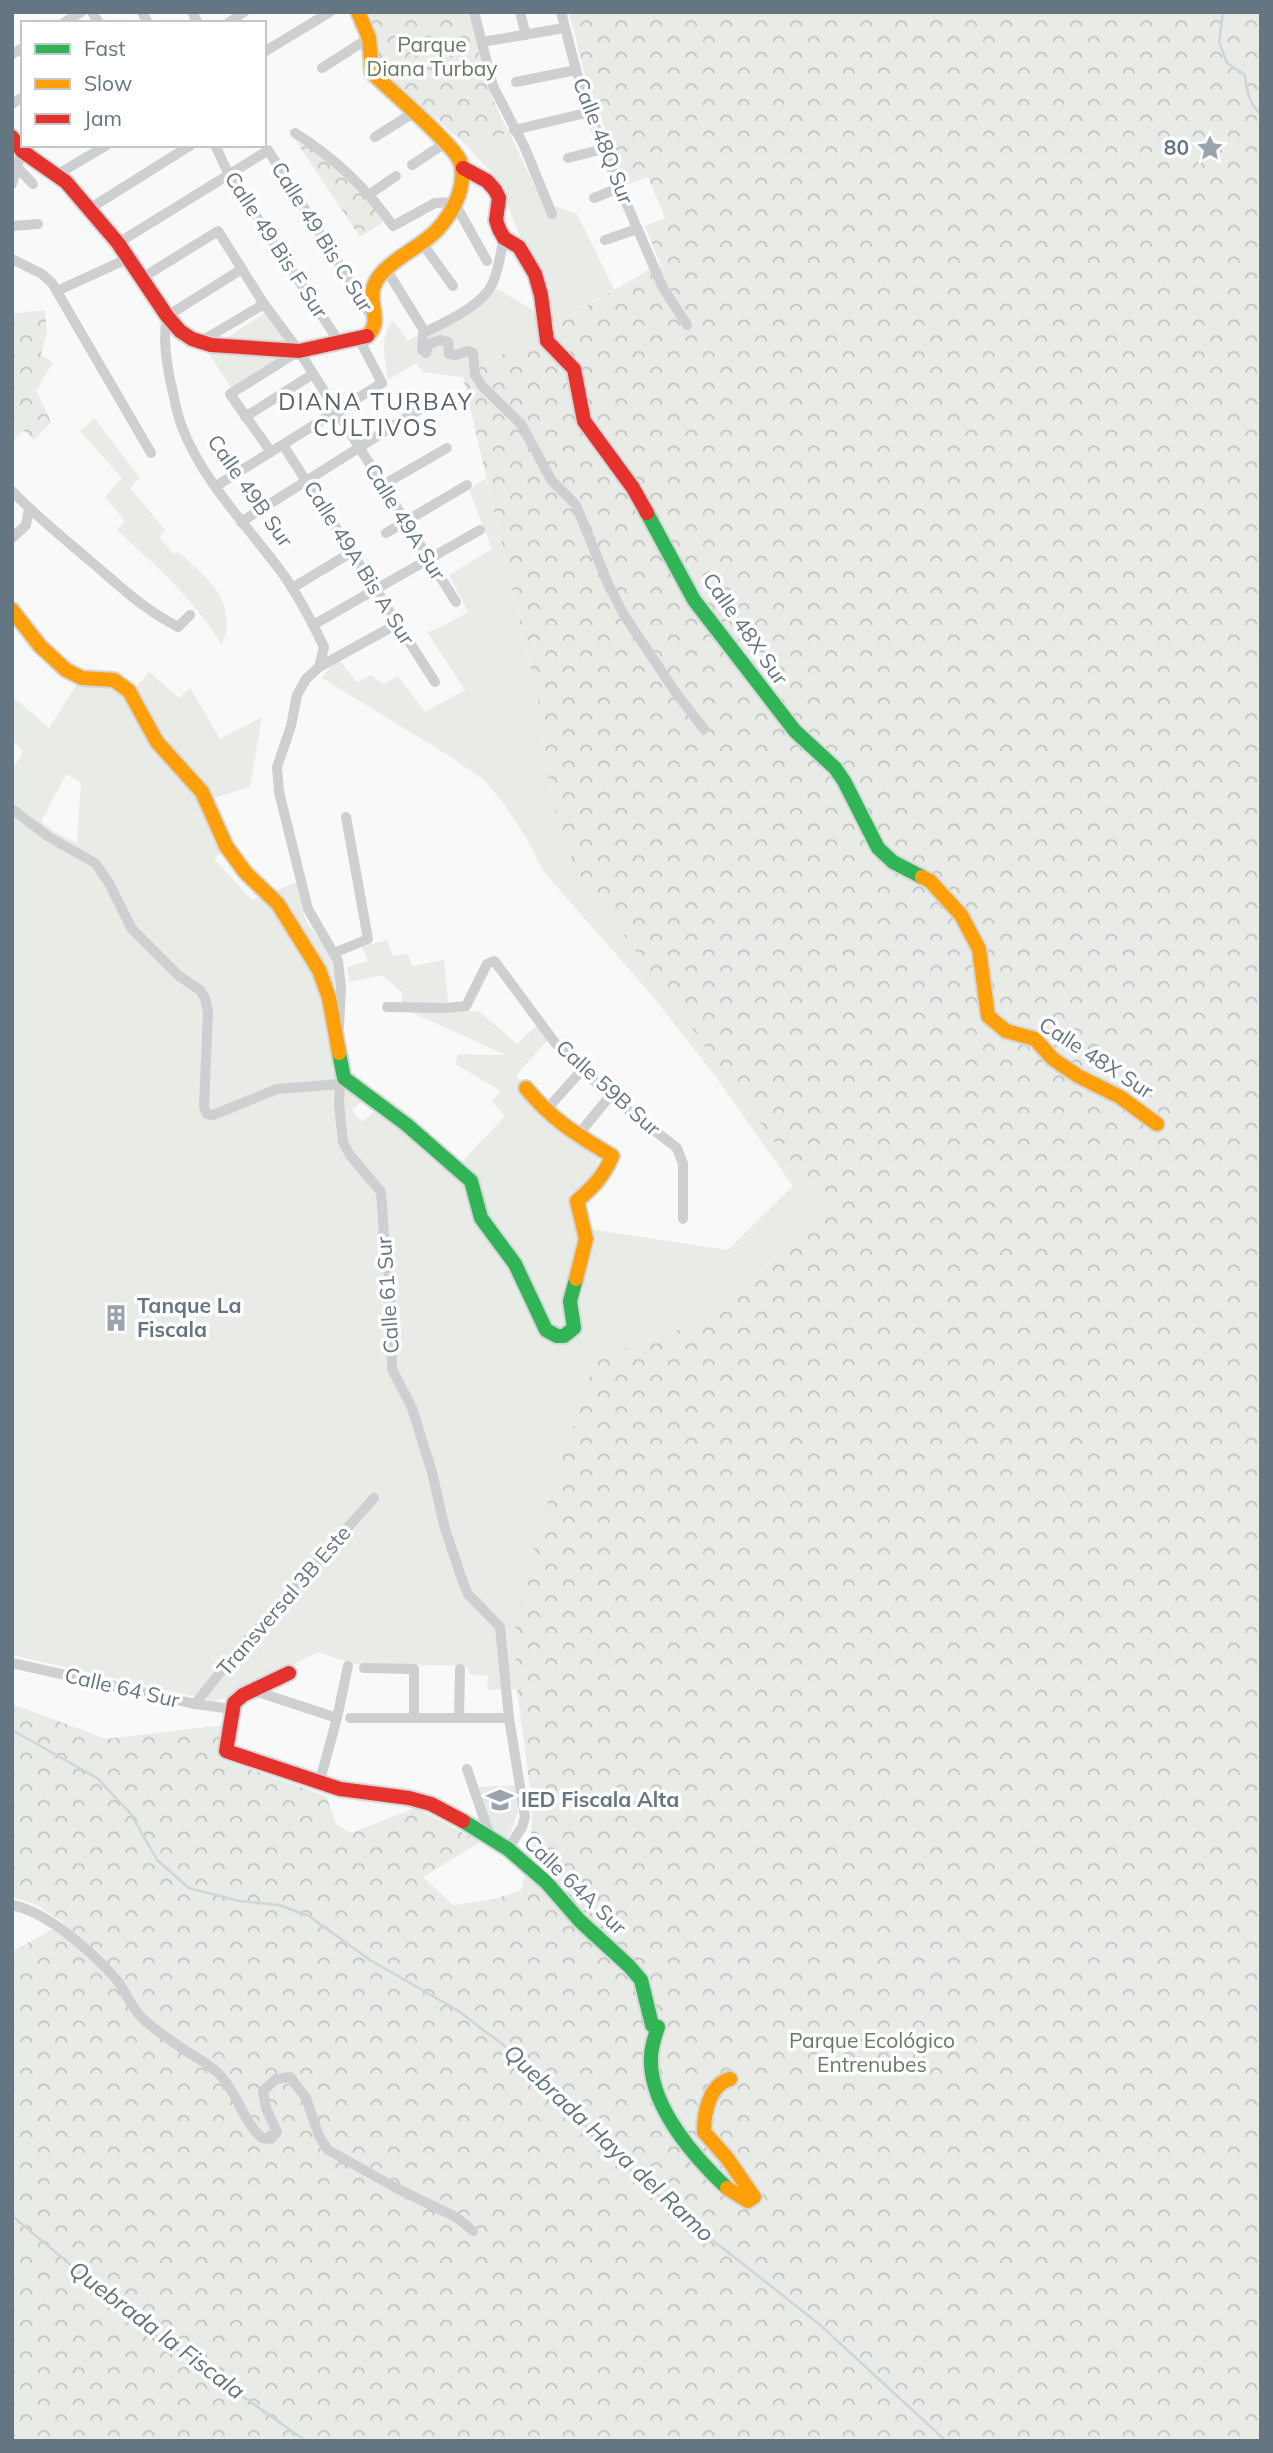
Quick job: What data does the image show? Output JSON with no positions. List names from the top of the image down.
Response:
{
  "streets": {
    "street": [
      "Calle 48Q Sur",
      "Calle 49 Bis C Sur",
      "Calle 49 Bis F Sur",
      "Calle 49B Sur",
      "Calle 49A Sur",
      "Calle 49A Bis A Sur",
      "Calle 48X Sur",
      "Calle 59B Sur",
      "Calle 61 Sur",
      "Transversal 3B Este",
      "Calle 64 Sur",
      "Calle 64A Sur"
    ]
  },
  "crossings": [
    ["Calle 49 Bis C Sur", "Calle 49 Bis F Sur"],
    ["Calle 49B Sur", "Calle 49A Sur"],
    ["Transversal 3B Este", "Calle 64 Sur"],
    ["Calle 64 Sur", "Calle 64A Sur"]
  ],
  "districts": ["DIANA TURBAY CULTIVOS"],
  "water": ["Quebrada Haya del Ramo", "Quebrada la Fiscala"],
  "parks": ["Parque Diana Turbay", "Parque Ecológico Entrenubes"],
  "places": {
    "place": ["80"],
    "building": ["Tanque La Fiscala"],
    "school or university": ["IED Fiscala Alta"]
  },
  "legend": ["Fast", "Slow", "Jam"]
}
